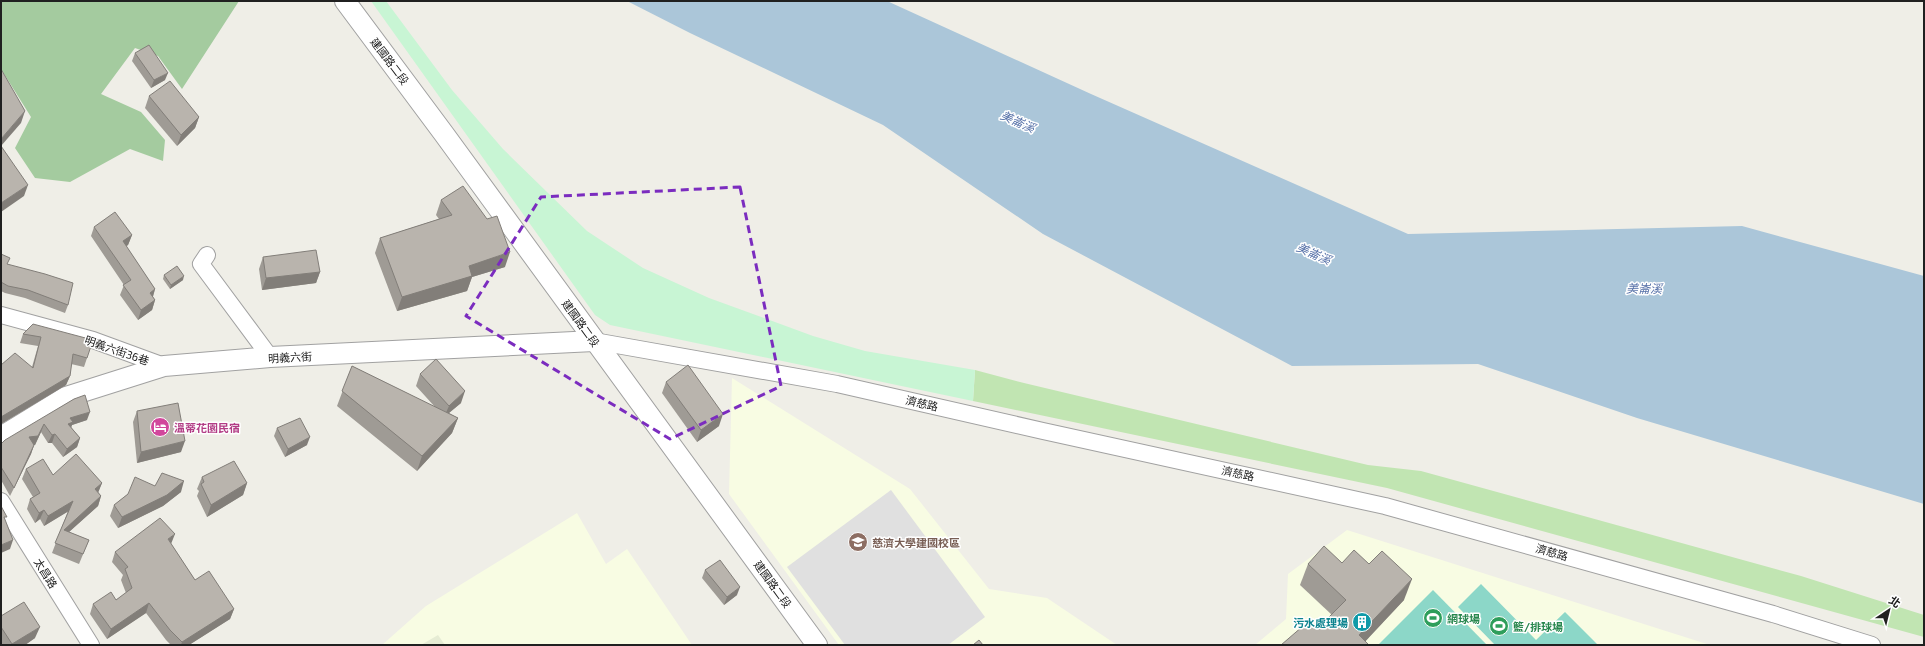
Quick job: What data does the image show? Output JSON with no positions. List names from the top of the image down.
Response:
{
  "streets": {
    "street": [
      "建國路二段",
      "明義六街36巷",
      "明義六街",
      "濟慈路",
      "太昌路"
    ]
  },
  "crossings": [
    ["建國路二段", "明義六街"],
    ["建國路二段", "濟慈路"],
    ["明義六街36巷", "明義六街"],
    ["明義六街", "濟慈路"]
  ],
  "water": ["美崙溪"],
  "places": {
    "hotel": ["溫蒂花園民宿"],
    "school or university": ["慈濟大學建國校區"],
    "sports": ["網球場", "籃/排球場"],
    "building": ["污水處理場"]
  },
  "north": "top right"
}
